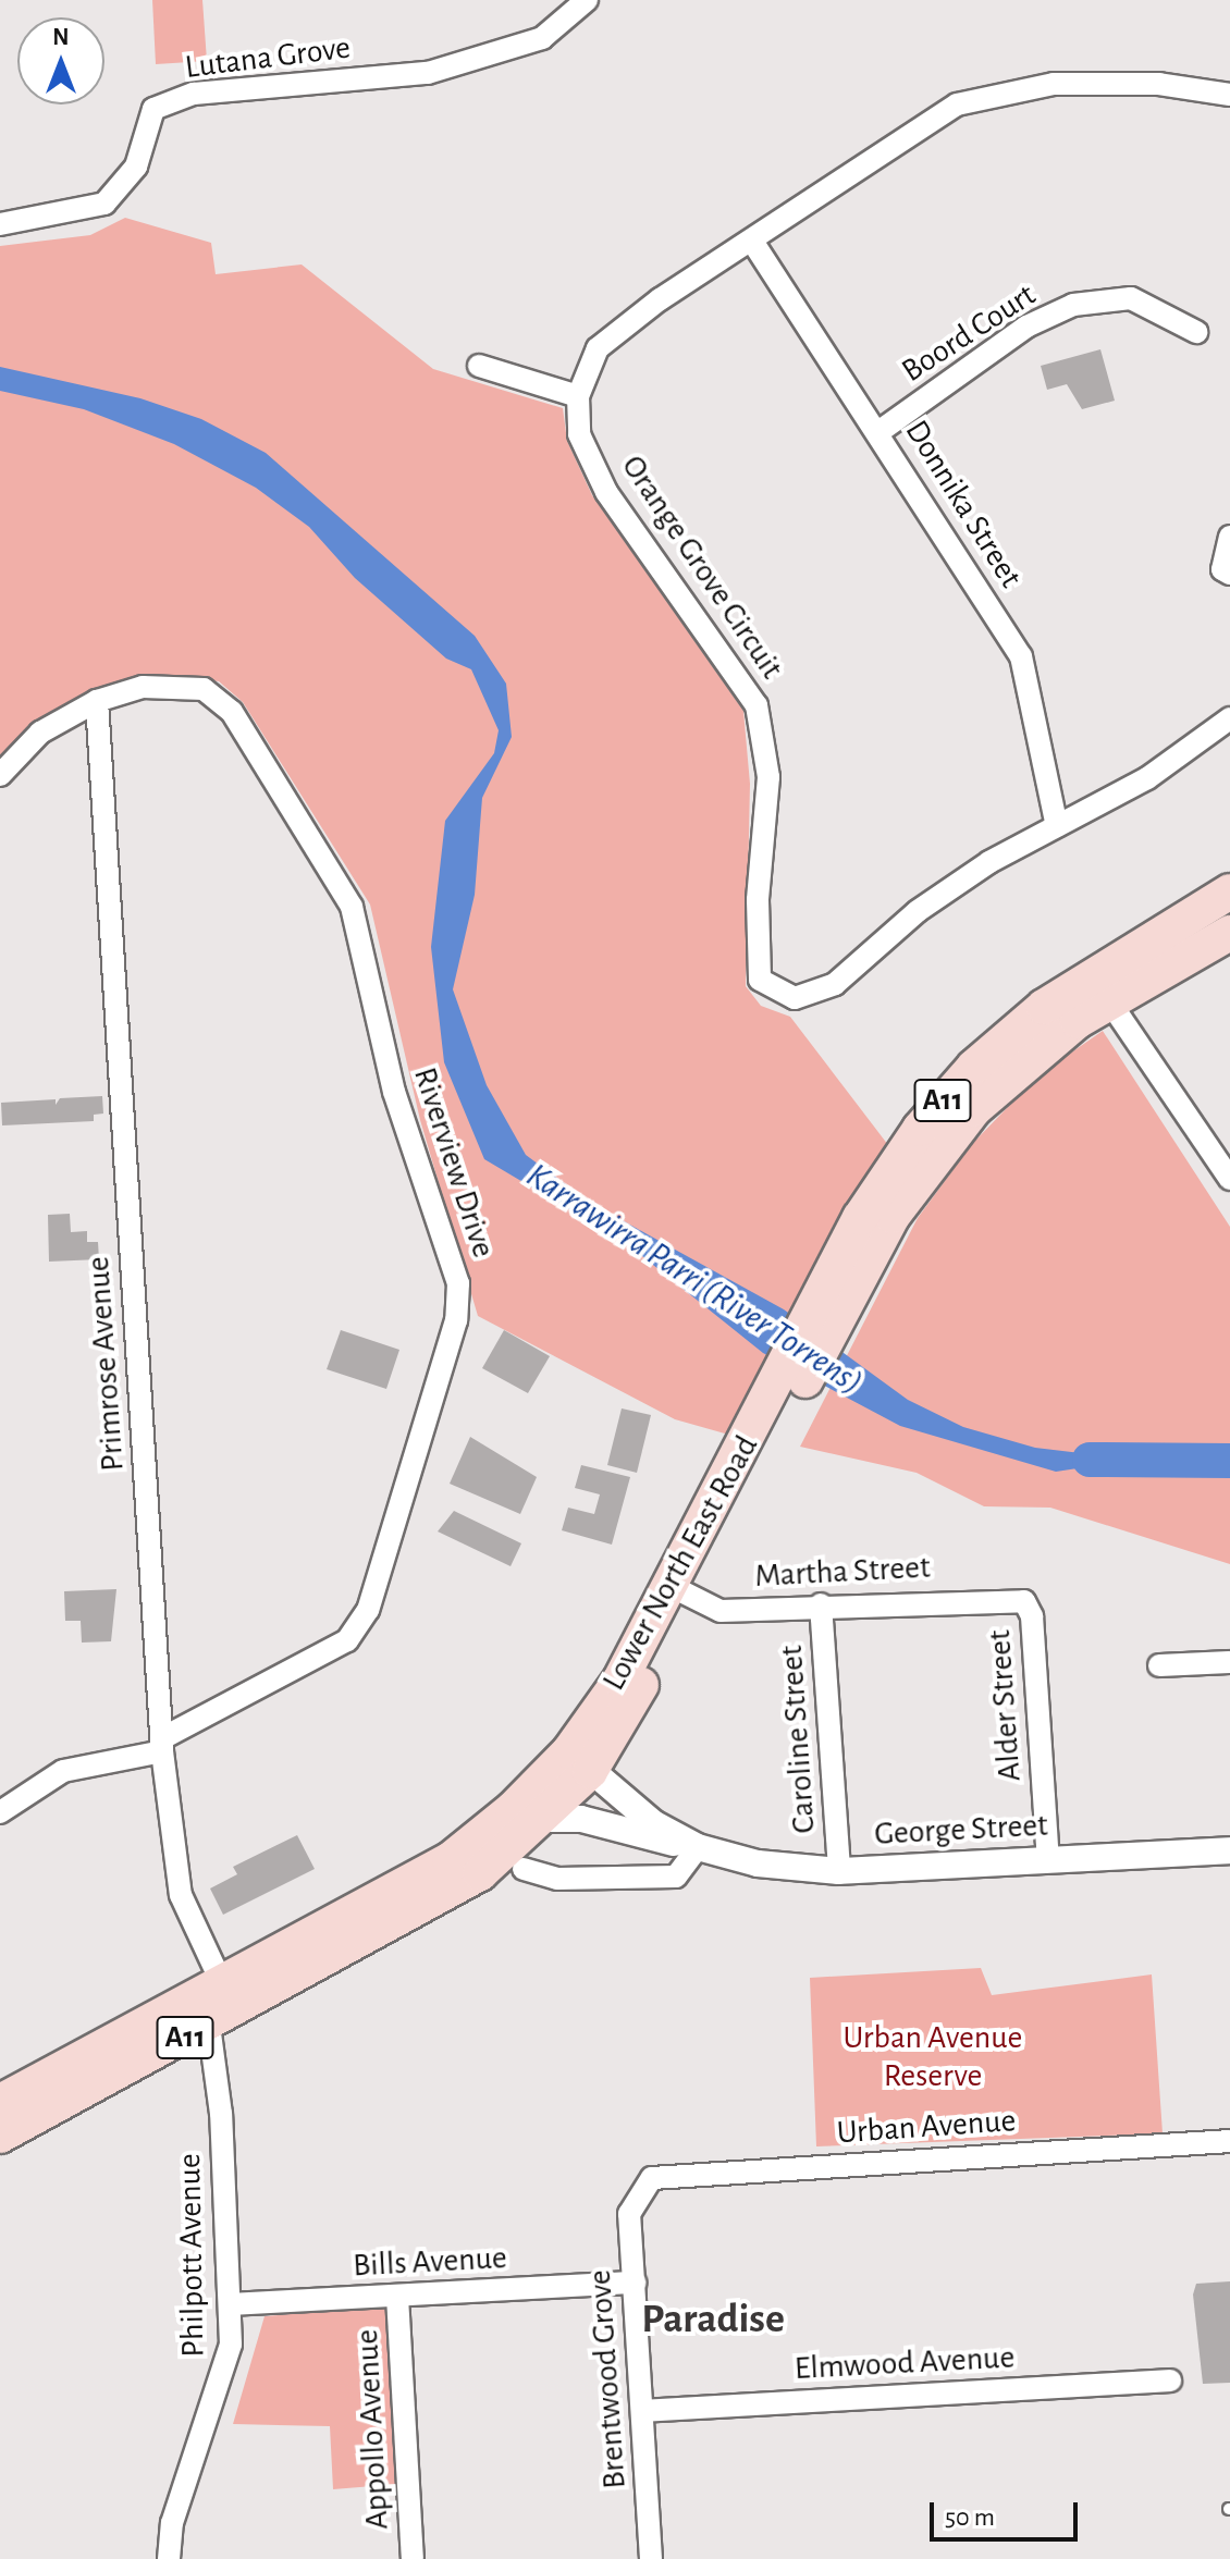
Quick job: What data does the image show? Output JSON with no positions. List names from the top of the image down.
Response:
{
  "streets": {
    "main road": ["A11", "Lower North East Road"],
    "street": [
      "Lutana Grove",
      "Boord Court",
      "Donnika Street",
      "Orange Grove Circuit",
      "Riverview Drive",
      "Primrose Avenue",
      "Martha Street",
      "Alder Street",
      "Caroline Street",
      "George Street",
      "Urban Avenue",
      "Philpott Avenue",
      "Bills Avenue",
      "Elmwood Avenue",
      "Brentwood Grove",
      "Appollo Avenue"
    ]
  },
  "crossings": [
    ["Boord Court", "Donnika Street"],
    ["Donnika Street", "Orange Grove Circuit"],
    ["Riverview Drive", "Primrose Avenue"],
    ["Primrose Avenue", "Lower North East Road"],
    ["Primrose Avenue", "Philpott Avenue"],
    ["Lower North East Road", "Martha Street"],
    ["Lower North East Road", "George Street"],
    ["Lower North East Road", "Philpott Avenue"],
    ["Martha Street", "Alder Street"],
    ["Martha Street", "Caroline Street"],
    ["Alder Street", "George Street"],
    ["Caroline Street", "George Street"],
    ["Urban Avenue", "Brentwood Grove"],
    ["Philpott Avenue", "Bills Avenue"],
    ["Bills Avenue", "Brentwood Grove"],
    ["Bills Avenue", "Appollo Avenue"],
    ["Elmwood Avenue", "Brentwood Grove"]
  ],
  "districts": ["Paradise"],
  "water": ["Karrawirra Parri (River Torrens)"],
  "parks": ["Urban Avenue Reserve"],
  "scale_bar": "50 m",
  "north": "top"
}
